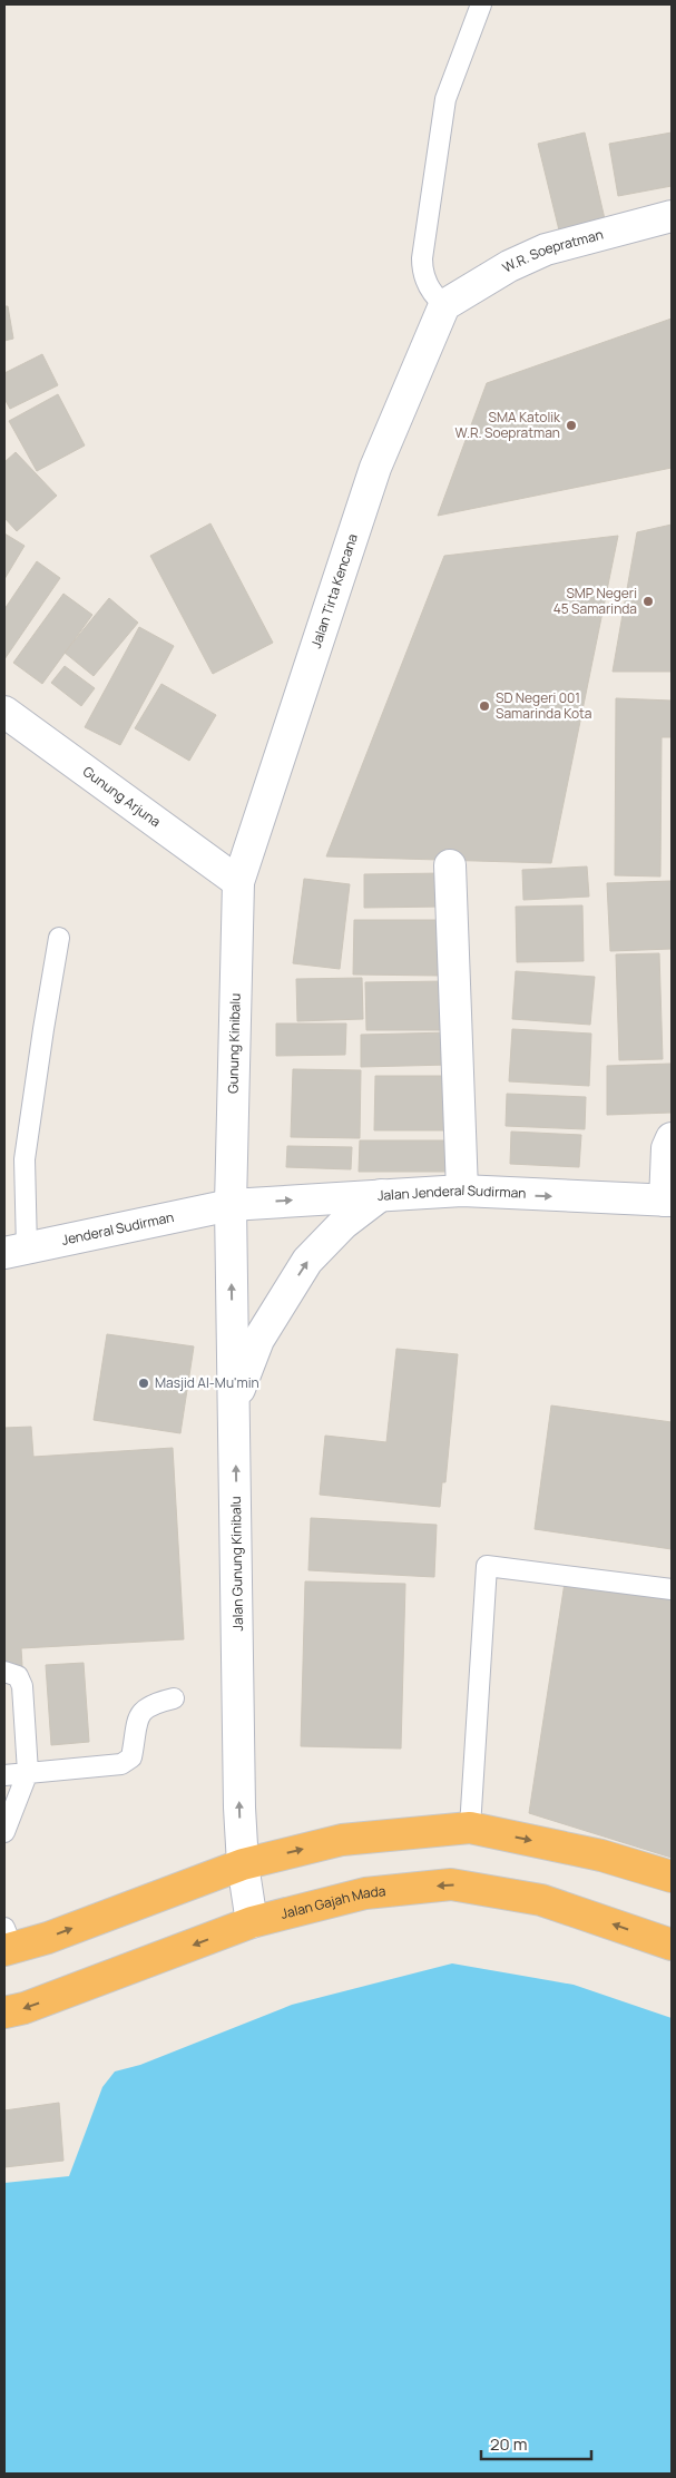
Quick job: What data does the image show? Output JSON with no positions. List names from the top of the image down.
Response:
{
  "streets": {
    "highway": ["Jalan Gajah Mada"],
    "street": [
      "W.R. Soepratman",
      "Jalan Tirta Kencana",
      "Gunung Arjuna",
      "Gunung Kinibalu",
      "Jalan Jenderal Sudirman",
      "Jenderal Sudirman",
      "Jalan Gunung Kinibalu"
    ]
  },
  "crossings": [
    ["W.R. Soepratman", "Jalan Tirta Kencana"],
    ["Jalan Tirta Kencana", "Gunung Arjuna"],
    ["Jalan Tirta Kencana", "Gunung Kinibalu"],
    ["Gunung Arjuna", "Gunung Kinibalu"],
    ["Gunung Kinibalu", "Jalan Jenderal Sudirman"],
    ["Gunung Kinibalu", "Jenderal Sudirman"],
    ["Gunung Kinibalu", "Jalan Gunung Kinibalu"],
    ["Jalan Jenderal Sudirman", "Jenderal Sudirman"],
    ["Jalan Jenderal Sudirman", "Jalan Gunung Kinibalu"],
    ["Jenderal Sudirman", "Jalan Gunung Kinibalu"],
    ["Jalan Gunung Kinibalu", "Jalan Gajah Mada"]
  ],
  "one_way": ["Jalan Jenderal Sudirman", "Jalan Gunung Kinibalu"],
  "places": [
    "SMA Katolik W.R. Soepratman",
    "SMP Negeri 45 Samarinda",
    "SD Negeri 001 Samarinda Kota",
    "Masjid Al-Mu'min"
  ],
  "scale_bar": "20 m"
}
